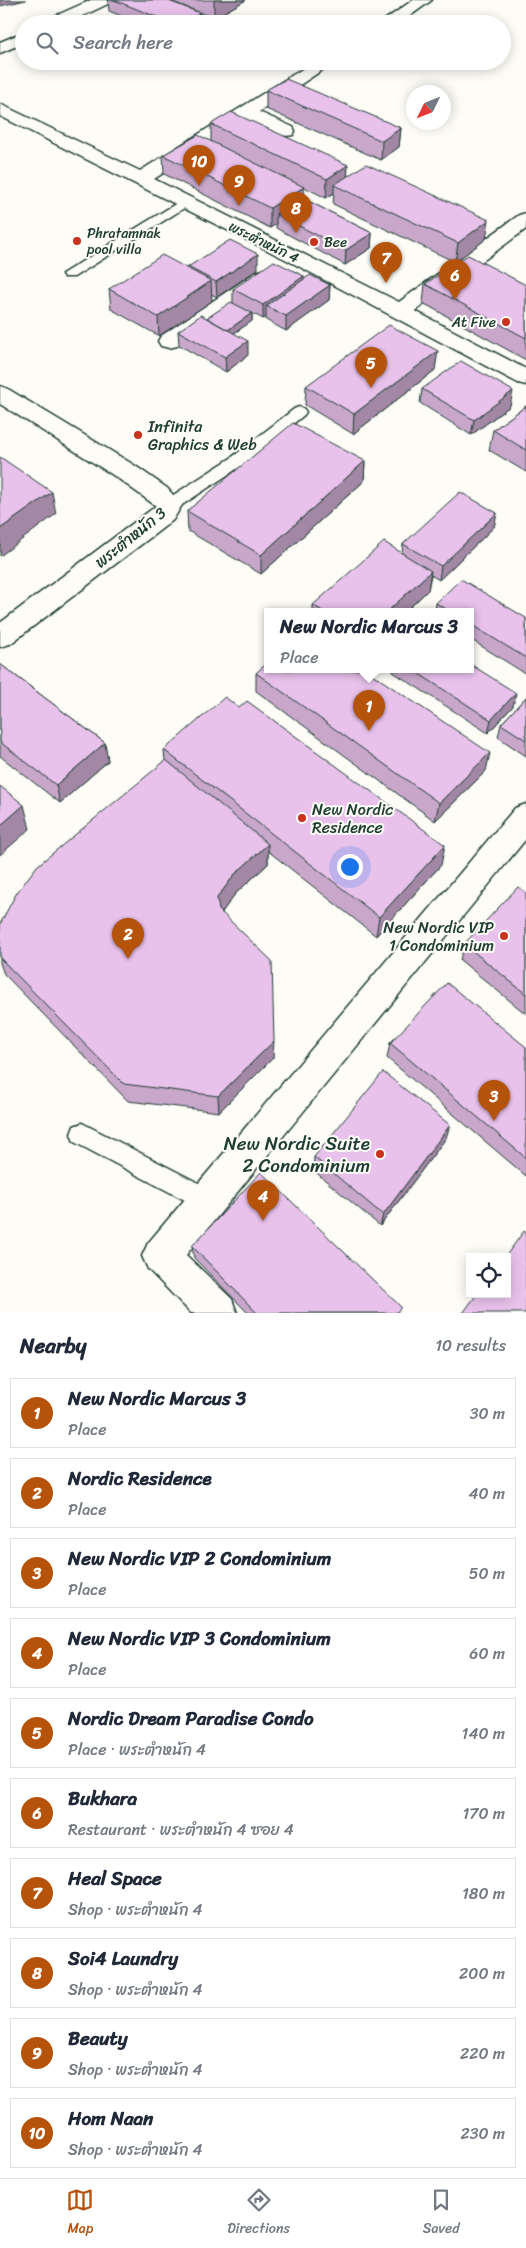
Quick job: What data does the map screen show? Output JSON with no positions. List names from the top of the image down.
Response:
{
  "streets": {
    "street": ["พระตำหนัก 4", "พระตำหนัก 3"]
  },
  "places": [
    "Phratamnak pool villa",
    "Bee",
    "At Five",
    "Infinita Graphics & Web",
    "New Nordic Residence",
    "New Nordic VIP 1 Condominium",
    "New Nordic Suite 2 Condominium"
  ],
  "north": "bottom left",
  "page": {
    "search": "Search here",
    "pins": [
      "10",
      "9",
      "8",
      "7",
      "6",
      "5",
      "1",
      "2",
      "3",
      "4"
    ],
    "popup": ["New Nordic Marcus 3", "Place"],
    "heading": ["Nearby", "10 results"],
    "list": [
      {
        "mark": "1",
        "name": "New Nordic Marcus 3",
        "note": "Place",
        "value": "30 m"
      },
      {
        "mark": "2",
        "name": "Nordic Residence",
        "note": "Place",
        "value": "40 m"
      },
      {
        "mark": "3",
        "name": "New Nordic VIP 2 Condominium",
        "note": "Place",
        "value": "50 m"
      },
      {
        "mark": "4",
        "name": "New Nordic VIP 3 Condominium",
        "note": "Place",
        "value": "60 m"
      },
      {
        "mark": "5",
        "name": "Nordic Dream Paradise Condo",
        "note": "Place · พระตำหนัก 4",
        "value": "140 m"
      },
      {
        "mark": "6",
        "name": "Bukhara",
        "note": "Restaurant · พระตำหนัก 4 ซอย 4",
        "value": "170 m"
      },
      {
        "mark": "7",
        "name": "Heal Space",
        "note": "Shop · พระตำหนัก 4",
        "value": "180 m"
      },
      {
        "mark": "8",
        "name": "Soi4 Laundry",
        "note": "Shop · พระตำหนัก 4",
        "value": "200 m"
      },
      {
        "mark": "9",
        "name": "Beauty",
        "note": "Shop · พระตำหนัก 4",
        "value": "220 m"
      },
      {
        "mark": "10",
        "name": "Hom Naan",
        "note": "Shop · พระตำหนัก 4",
        "value": "230 m"
      }
    ],
    "nav": ["Map", "Directions", "Saved"]
  }
}
